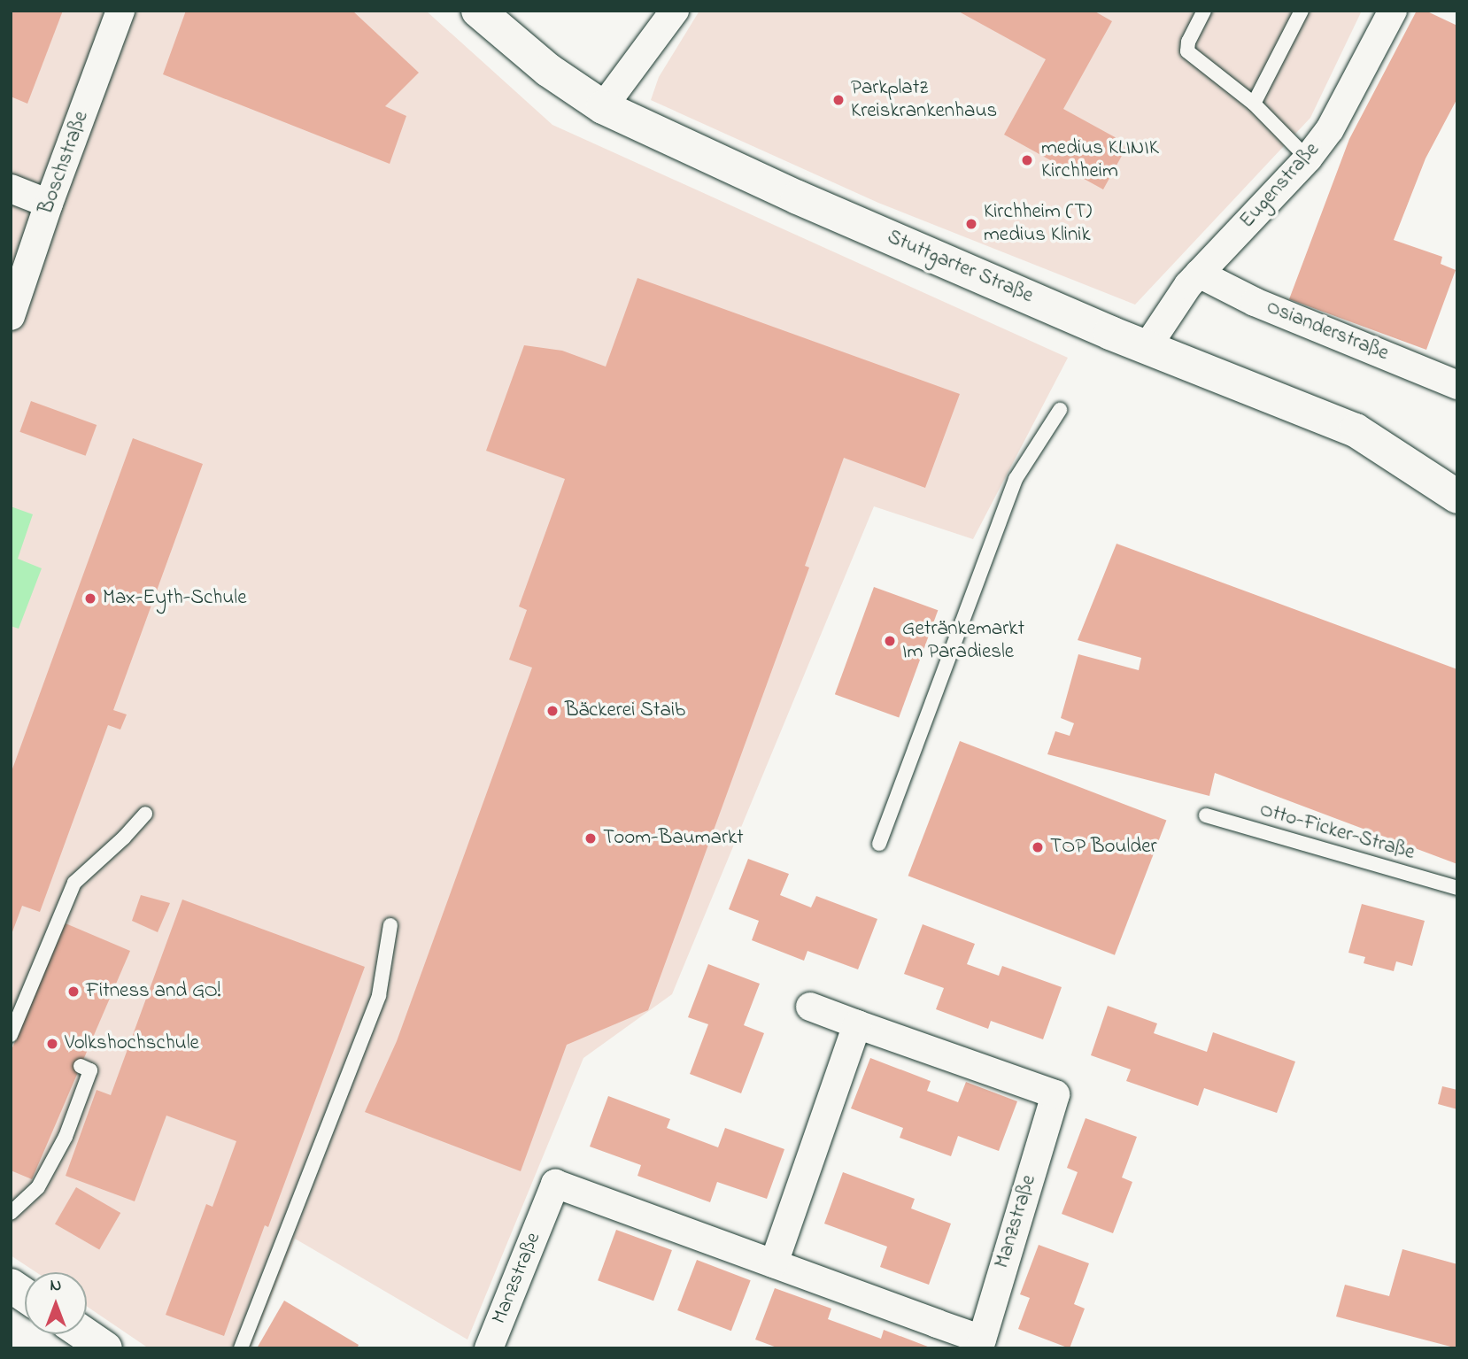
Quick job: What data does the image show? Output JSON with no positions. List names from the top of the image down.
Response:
{
  "streets": {
    "main road": ["Stuttgarter Straße"],
    "street": [
      "Boschstraße",
      "Eugenstraße",
      "Osianderstraße",
      "Manzstraße"
    ],
    "lane": ["Otto-Ficker-Straße"]
  },
  "crossings": [
    ["Eugenstraße", "Stuttgarter Straße"],
    ["Eugenstraße", "Osianderstraße"]
  ],
  "places": [
    "Parkplatz Kreiskrankenhaus",
    "medius KLINIK Kirchheim",
    "Kirchheim (T) medius Klinik",
    "Max-Eyth-Schule",
    "Getränkemarkt Im Paradiesle",
    "Bäckerei Staib",
    "Toom-Baumarkt",
    "TOP Boulder",
    "Fitness and GO!",
    "Volkshochschule"
  ],
  "north": "top"
}
